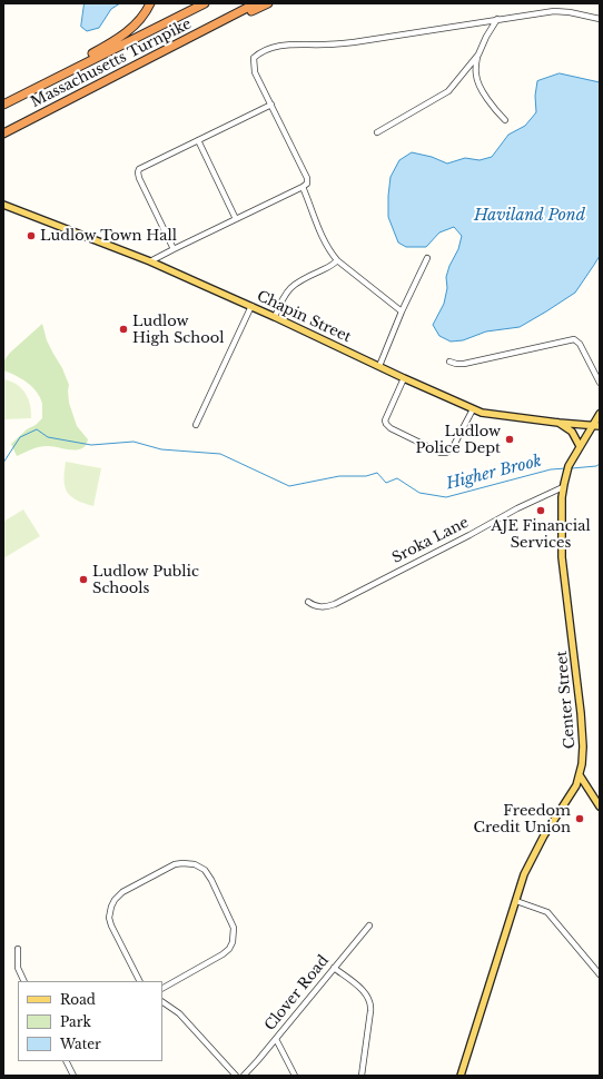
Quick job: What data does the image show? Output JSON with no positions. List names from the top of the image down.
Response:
{
  "streets": {
    "highway": ["Massachusetts Turnpike"],
    "main road": ["Chapin Street", "Center Street"],
    "street": ["Sroka Lane", "Clover Road"]
  },
  "crossings": [
    ["Chapin Street", "Center Street"],
    ["Sroka Lane", "Center Street"]
  ],
  "water": ["Haviland Pond", "Higher Brook"],
  "places": [
    "Ludlow Town Hall",
    "Ludlow High School",
    "Ludlow Police Dept",
    "AJE Financial Services",
    "Ludlow Public Schools",
    "Freedom Credit Union"
  ],
  "legend": ["Road", "Park", "Water"]
}
